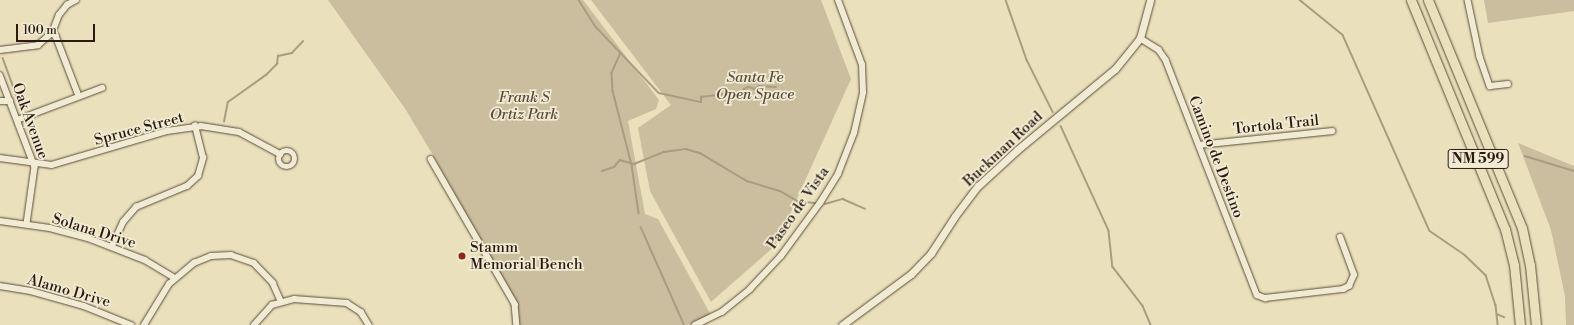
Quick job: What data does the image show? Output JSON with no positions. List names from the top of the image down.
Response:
{
  "streets": {
    "highway": ["NM 599"],
    "street": [
      "Oak Avenue",
      "Tortola Trail",
      "Spruce Street",
      "Buckman Road",
      "Camino de Destino",
      "Paseo de Vista",
      "Solana Drive",
      "Alamo Drive"
    ]
  },
  "crossings": [
    ["Oak Avenue", "Spruce Street"],
    ["Oak Avenue", "Solana Drive"],
    ["Tortola Trail", "Camino de Destino"],
    ["Buckman Road", "Camino de Destino"]
  ],
  "parks": ["Santa Fe Open Space", "Frank S Ortiz Park"],
  "places": ["Stamm Memorial Bench"],
  "scale_bar": "100 m"
}
